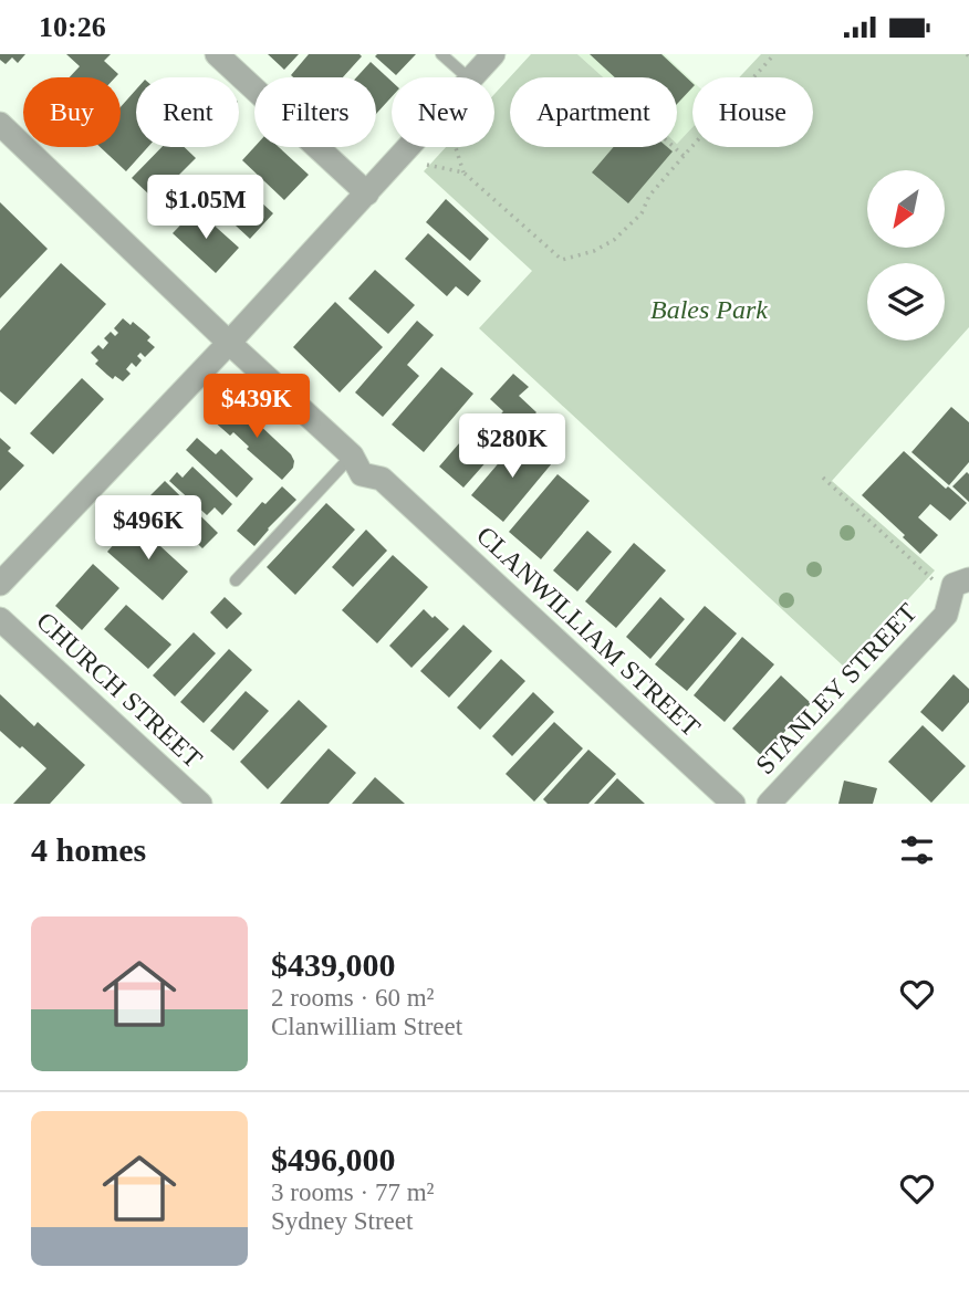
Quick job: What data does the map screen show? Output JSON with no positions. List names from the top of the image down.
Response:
{
  "streets": {
    "street": ["CLANWILLIAM STREET", "STANLEY STREET", "CHURCH STREET"]
  },
  "parks": ["Bales Park"],
  "north": "bottom left",
  "page": {
    "status": "10:26",
    "chip": [
      "Buy",
      "Rent",
      "Filters",
      "New",
      "Apartment",
      "House"
    ],
    "price": [
      "$1.05M",
      "$439K",
      "$280K",
      "$496K"
    ],
    "heading": "4 homes",
    "list": [
      {
        "name": "$439,000",
        "note": "2 rooms · 60 m² · Clanwilliam Street"
      },
      {
        "name": "$496,000",
        "note": "3 rooms · 77 m² · Sydney Street"
      }
    ]
  }
}
